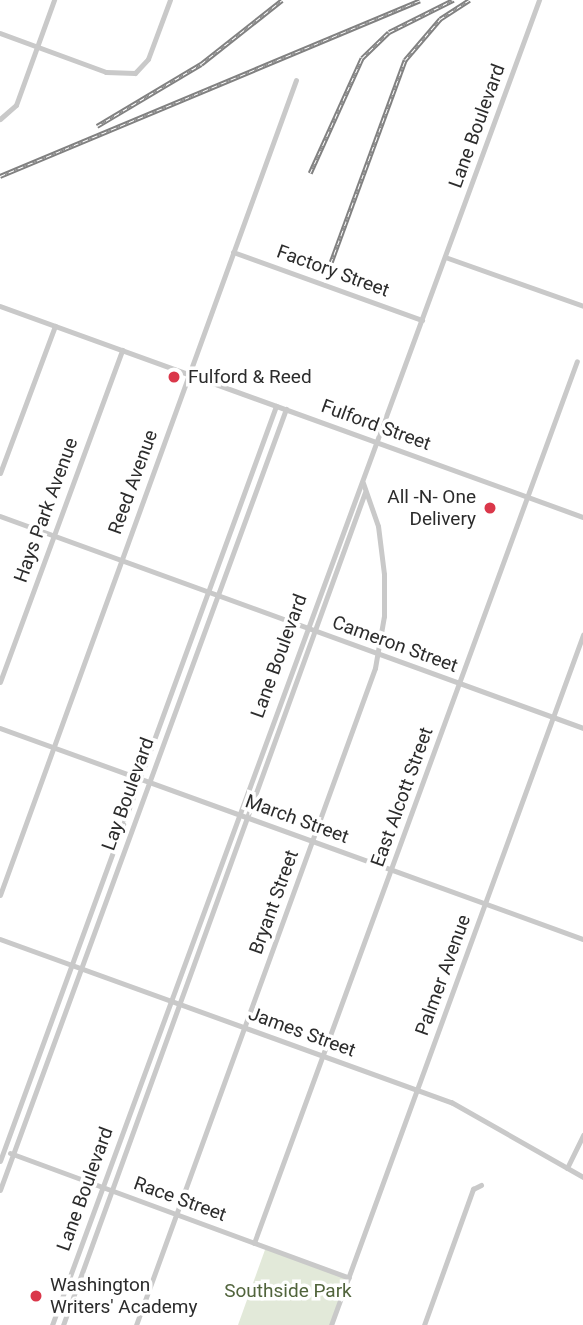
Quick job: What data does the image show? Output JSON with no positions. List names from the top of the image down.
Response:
{
  "streets": {
    "street": [
      "Lane Boulevard",
      "Factory Street",
      "Fulford Street",
      "Reed Avenue",
      "Hays Park Avenue",
      "Cameron Street",
      "Lay Boulevard",
      "East Alcott Street",
      "March Street",
      "Bryant Street",
      "Palmer Avenue",
      "James Street",
      "Race Street"
    ]
  },
  "crossings": [
    ["Lane Boulevard", "Factory Street"],
    ["Lane Boulevard", "Fulford Street"],
    ["Lane Boulevard", "Cameron Street"],
    ["Lane Boulevard", "March Street"],
    ["Lane Boulevard", "Bryant Street"],
    ["Lane Boulevard", "James Street"],
    ["Lane Boulevard", "Race Street"],
    ["Factory Street", "Reed Avenue"],
    ["Fulford Street", "Reed Avenue"],
    ["Fulford Street", "Hays Park Avenue"],
    ["Fulford Street", "Lay Boulevard"],
    ["Fulford Street", "East Alcott Street"],
    ["Reed Avenue", "Cameron Street"],
    ["Reed Avenue", "March Street"],
    ["Hays Park Avenue", "Cameron Street"],
    ["Cameron Street", "Lay Boulevard"],
    ["Cameron Street", "East Alcott Street"],
    ["Cameron Street", "Bryant Street"],
    ["Cameron Street", "Palmer Avenue"],
    ["Lay Boulevard", "March Street"],
    ["Lay Boulevard", "James Street"],
    ["Lay Boulevard", "Race Street"],
    ["East Alcott Street", "March Street"],
    ["East Alcott Street", "James Street"],
    ["East Alcott Street", "Race Street"],
    ["March Street", "Bryant Street"],
    ["March Street", "Palmer Avenue"],
    ["Bryant Street", "James Street"],
    ["Bryant Street", "Race Street"],
    ["Palmer Avenue", "James Street"],
    ["Palmer Avenue", "Race Street"]
  ],
  "parks": ["Southside Park"],
  "places": ["Fulford & Reed", "All -N- One Delivery", "Washington Writers' Academy"]
}
